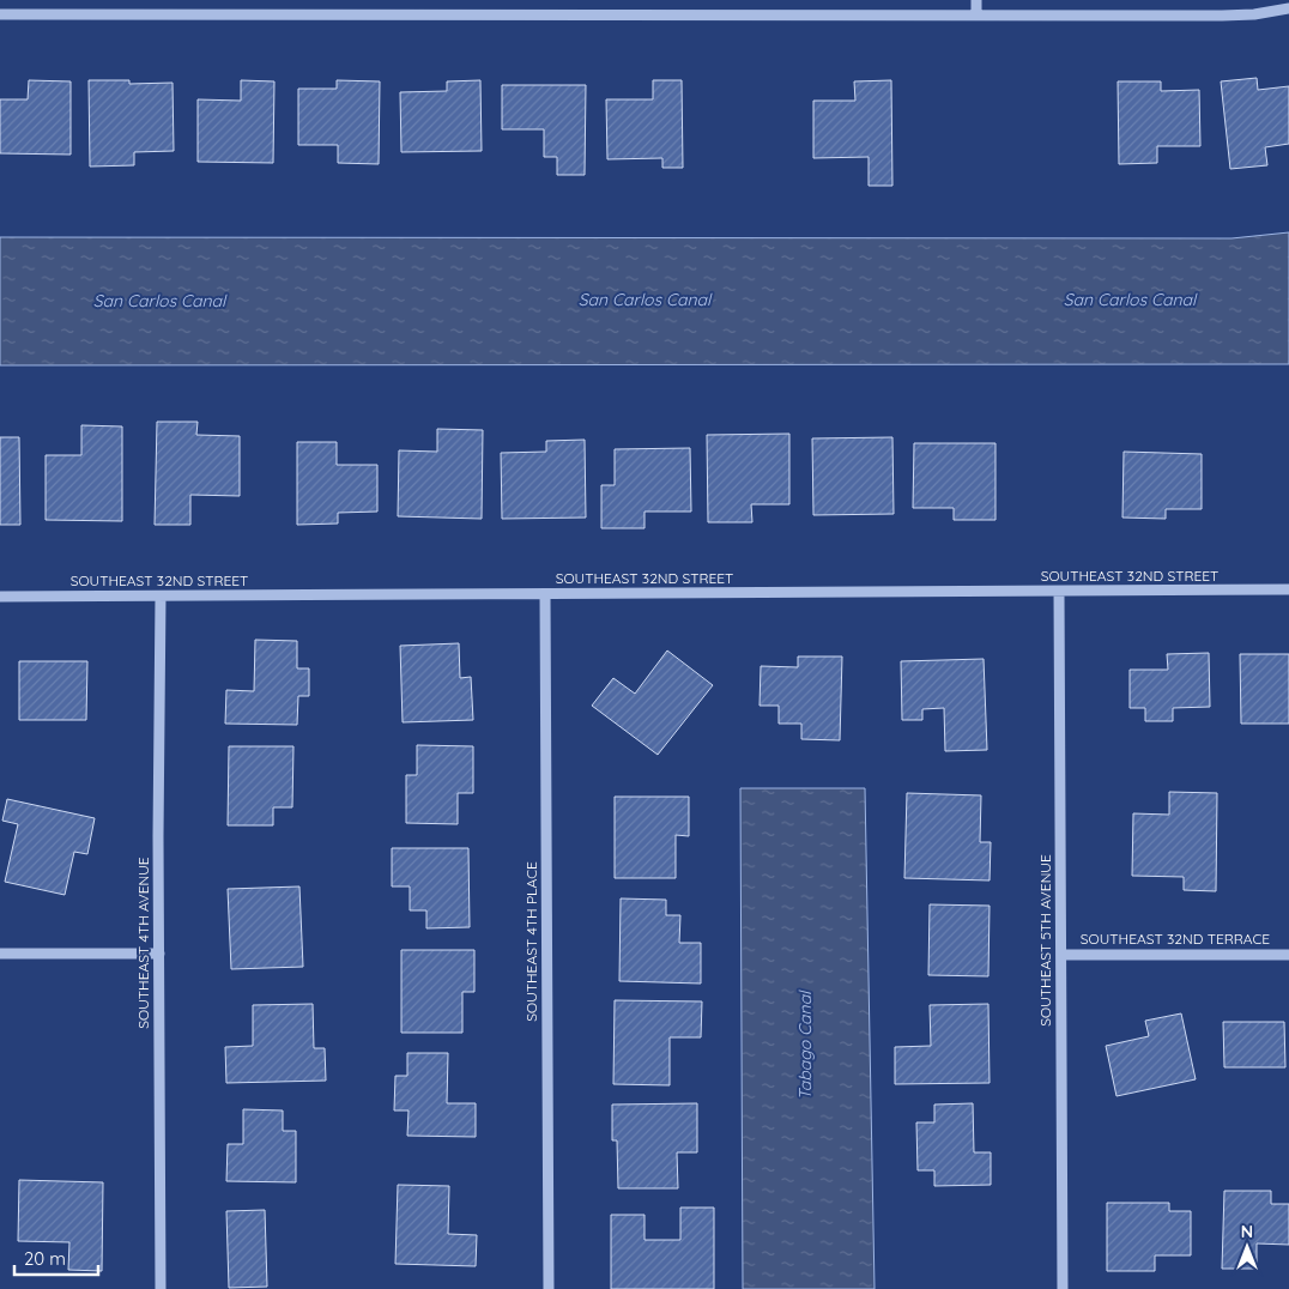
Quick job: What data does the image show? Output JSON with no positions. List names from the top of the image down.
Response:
{
  "streets": {
    "street": [
      "SOUTHEAST 32ND STREET",
      "SOUTHEAST 32ND TERRACE",
      "SOUTHEAST 5TH AVENUE",
      "SOUTHEAST 4TH PLACE",
      "SOUTHEAST 4TH AVENUE"
    ]
  },
  "crossings": [
    ["SOUTHEAST 32ND STREET", "SOUTHEAST 5TH AVENUE"],
    ["SOUTHEAST 32ND STREET", "SOUTHEAST 4TH PLACE"],
    ["SOUTHEAST 32ND STREET", "SOUTHEAST 4TH AVENUE"],
    ["SOUTHEAST 32ND TERRACE", "SOUTHEAST 5TH AVENUE"]
  ],
  "water": ["San Carlos Canal", "Tabago Canal"],
  "scale_bar": "20 m",
  "north": "top"
}
